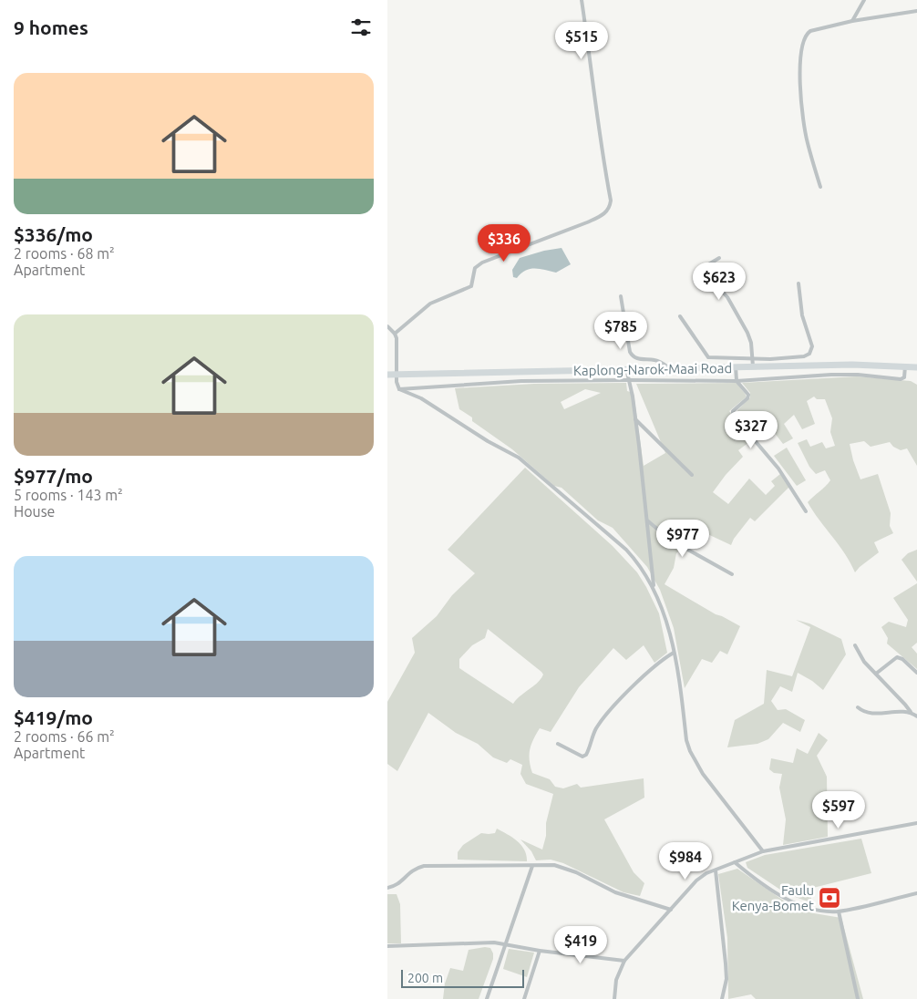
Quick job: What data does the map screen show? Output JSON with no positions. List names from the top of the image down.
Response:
{
  "streets": {
    "highway": ["Kaplong-Narok-Maai Road"]
  },
  "places": {
    "bank": ["Faulu Kenya-Bomet"]
  },
  "scale_bar": "200 m",
  "page": {
    "heading": "9 homes",
    "price": [
      "$515",
      "$336",
      "$623",
      "$785",
      "$327",
      "$977",
      "$597",
      "$984",
      "$419"
    ],
    "list": [
      {
        "name": "$336/mo",
        "note": "2 rooms · 68 m² · Apartment"
      },
      {
        "name": "$977/mo",
        "note": "5 rooms · 143 m² · House"
      },
      {
        "name": "$419/mo",
        "note": "2 rooms · 66 m² · Apartment"
      }
    ],
    "scale": "200 m"
  }
}
